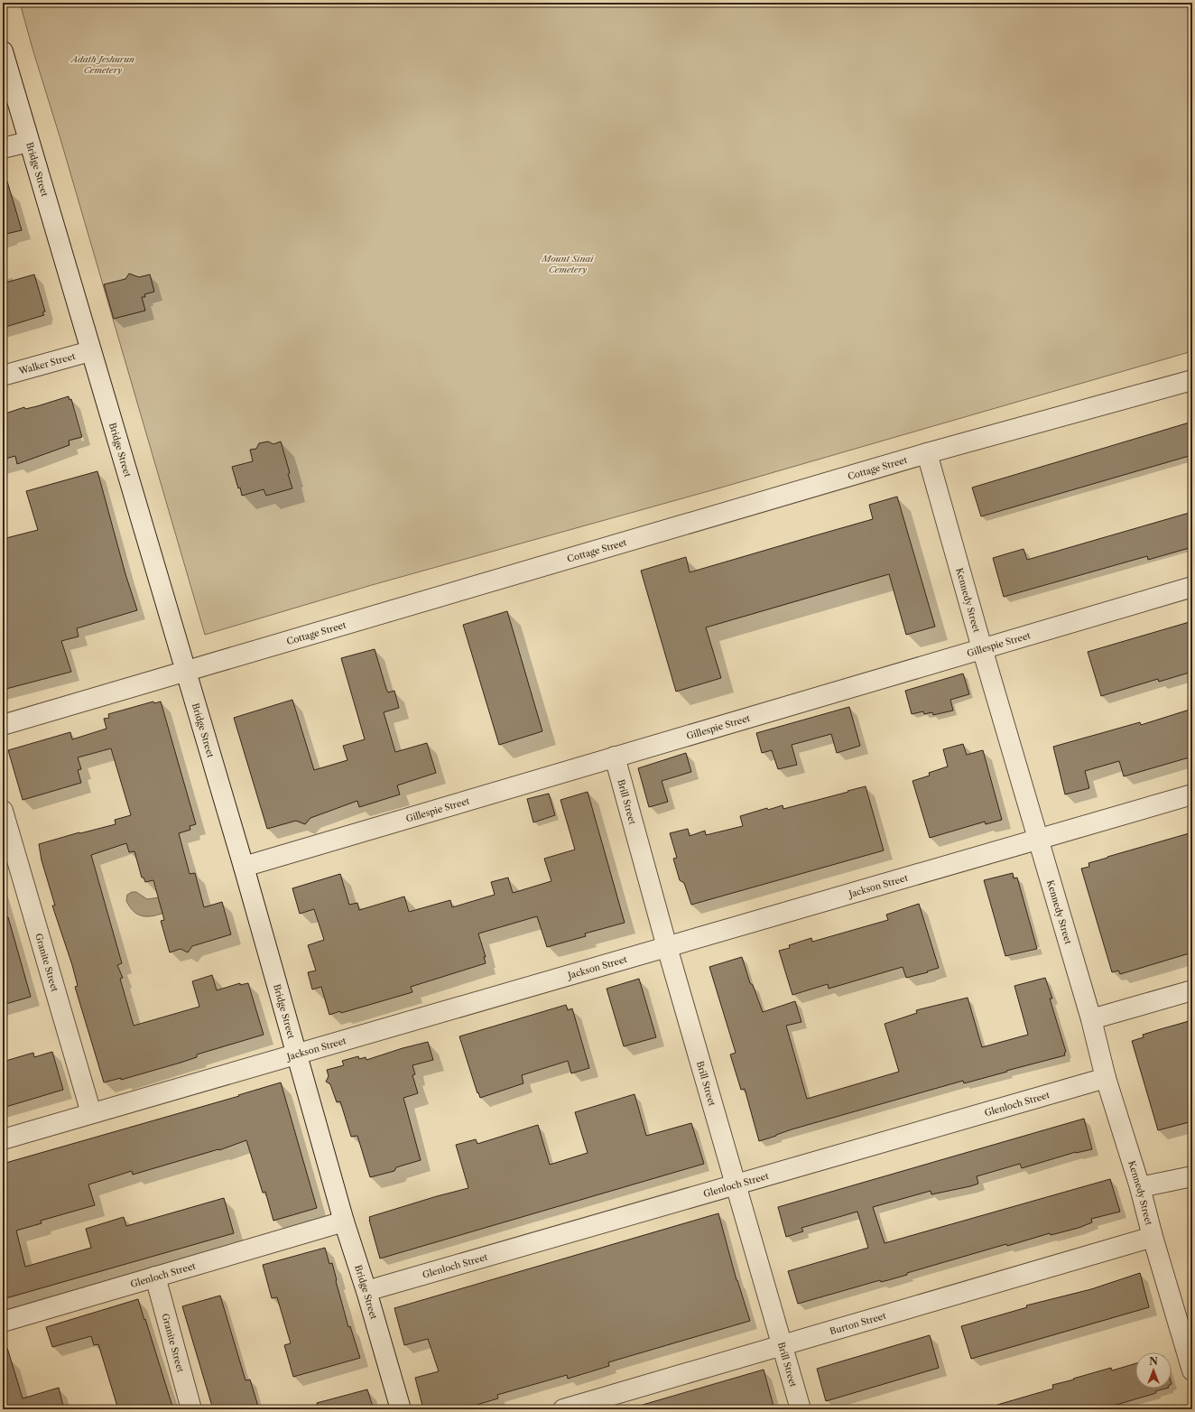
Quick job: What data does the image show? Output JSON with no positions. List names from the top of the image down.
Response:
{
  "streets": {
    "street": [
      "Bridge Street",
      "Walker Street",
      "Cottage Street",
      "Kennedy Street",
      "Gillespie Street",
      "Brill Street",
      "Jackson Street",
      "Granite Street",
      "Glenloch Street",
      "Burton Street"
    ]
  },
  "crossings": [
    ["Bridge Street", "Walker Street"],
    ["Bridge Street", "Cottage Street"],
    ["Bridge Street", "Gillespie Street"],
    ["Bridge Street", "Jackson Street"],
    ["Bridge Street", "Glenloch Street"],
    ["Cottage Street", "Kennedy Street"],
    ["Kennedy Street", "Gillespie Street"],
    ["Kennedy Street", "Jackson Street"],
    ["Kennedy Street", "Glenloch Street"],
    ["Kennedy Street", "Burton Street"],
    ["Gillespie Street", "Brill Street"],
    ["Brill Street", "Jackson Street"],
    ["Brill Street", "Glenloch Street"],
    ["Brill Street", "Burton Street"],
    ["Jackson Street", "Granite Street"],
    ["Granite Street", "Glenloch Street"]
  ],
  "parks": ["Adath Jeshurun Cemetery", "Mount Sinai Cemetery"],
  "north": "top"
}
